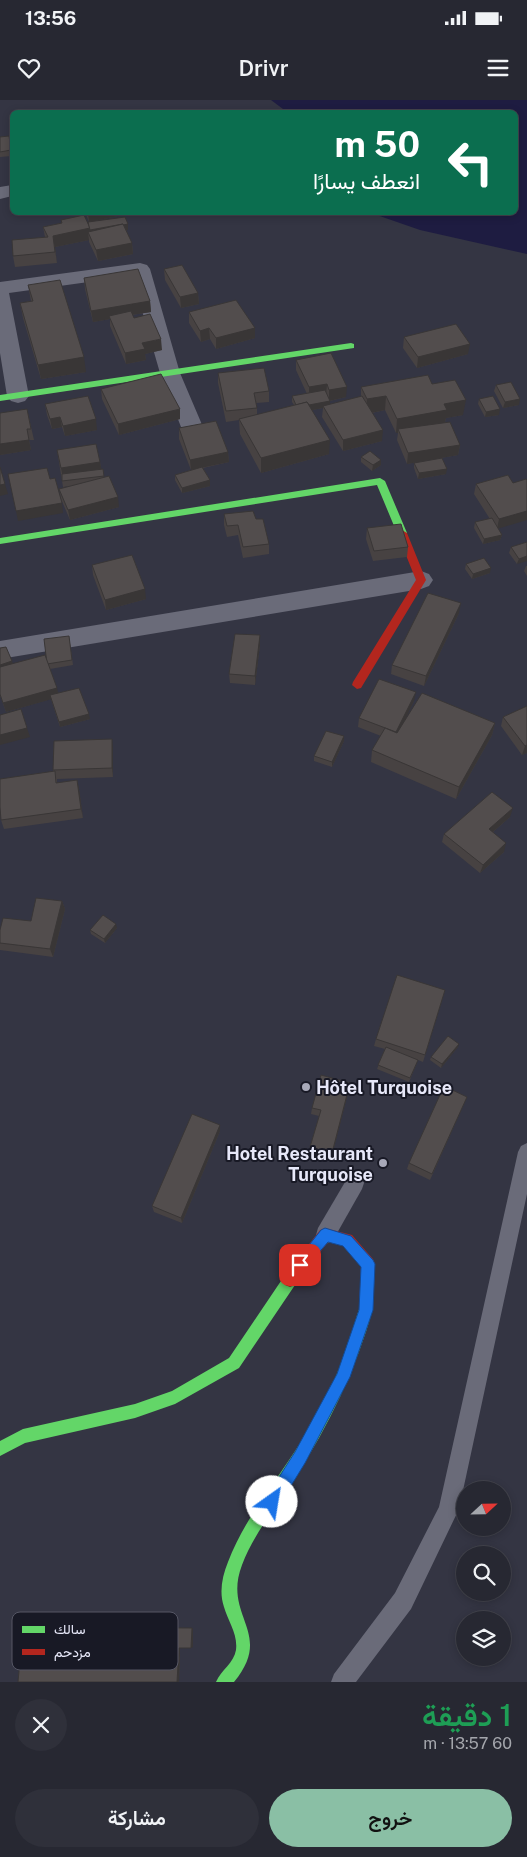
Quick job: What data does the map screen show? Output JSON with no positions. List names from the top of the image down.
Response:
{
  "places": ["Hôtel Turquoise", "Hotel Restaurant Turquoise"],
  "legend": ["سالك", "مزدحم"],
  "north": "right",
  "page": {
    "status": "13:56",
    "header": "Drivr",
    "turn": ["50 m", "انعطف يسارًا"],
    "heading": ["1 دقيقة", "60 m · 13:57"],
    "buttons": ["خروج", "مشاركة"]
  }
}
